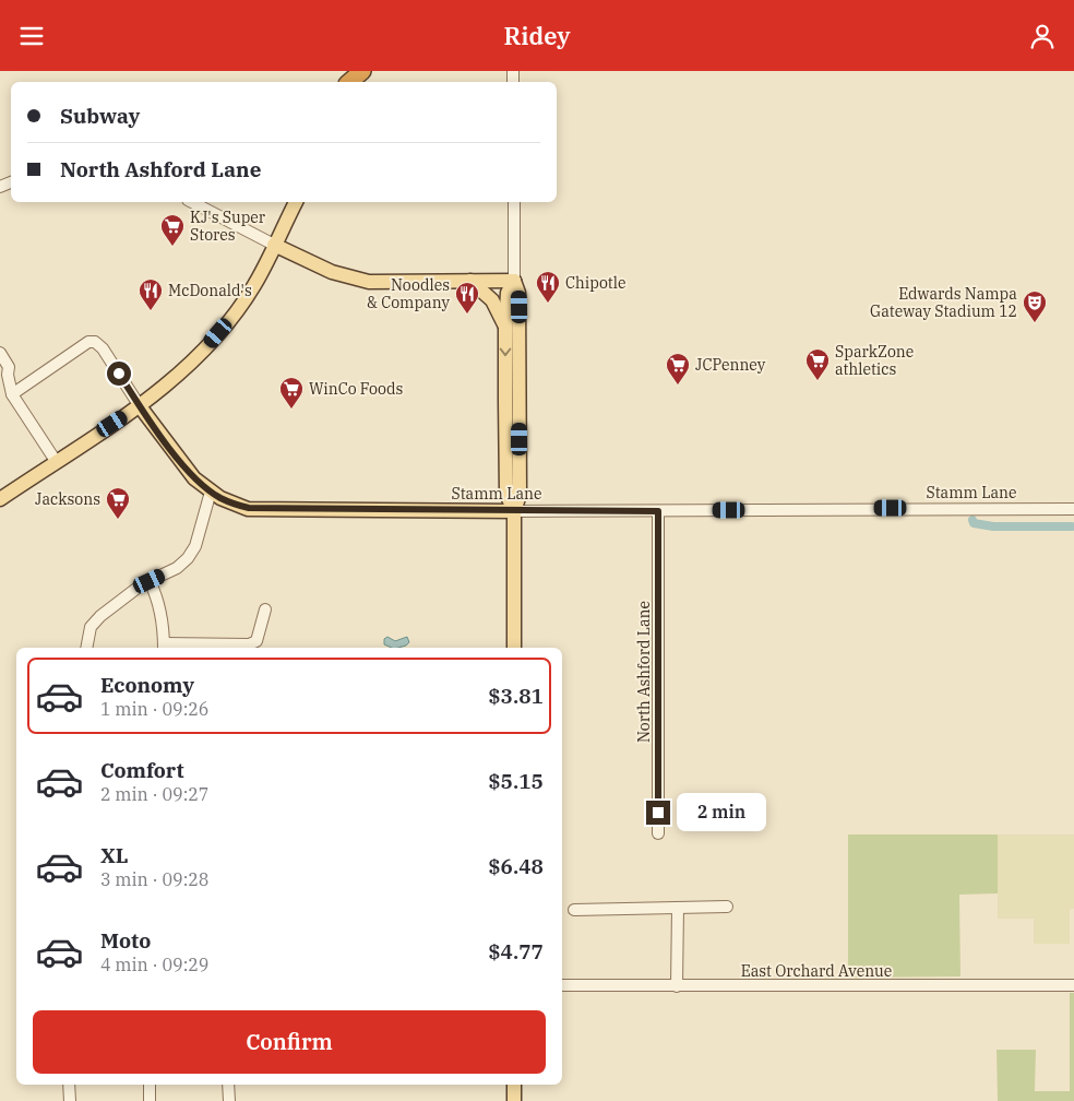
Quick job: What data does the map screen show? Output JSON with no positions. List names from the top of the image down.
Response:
{
  "streets": {
    "main road": ["Stamm Lane"],
    "street": ["North Ashford Lane", "East Orchard Avenue"]
  },
  "crossings": [
    ["Stamm Lane", "North Ashford Lane"]
  ],
  "places": {
    "supermarket": [
      "KJ's Super Stores",
      "SparkZone athletics",
      "JCPenney",
      "WinCo Foods",
      "Jacksons"
    ],
    "restaurant": ["Chipotle", "McDonald's", "Noodles & Company"],
    "theatre": ["Edwards Nampa Gateway Stadium 12"]
  },
  "page": {
    "header": "Ridey",
    "banner": ["Subway", "North Ashford Lane"],
    "list": [
      {
        "name": "Economy",
        "note": "1 min · 09:26",
        "value": "$3.81"
      },
      {
        "name": "Comfort",
        "note": "2 min · 09:27",
        "value": "$5.15"
      },
      {
        "name": "XL",
        "note": "3 min · 09:28",
        "value": "$6.48"
      },
      {
        "name": "Moto",
        "note": "4 min · 09:29",
        "value": "$4.77"
      }
    ],
    "bubble": "2 min",
    "buttons": "Confirm"
  }
}
